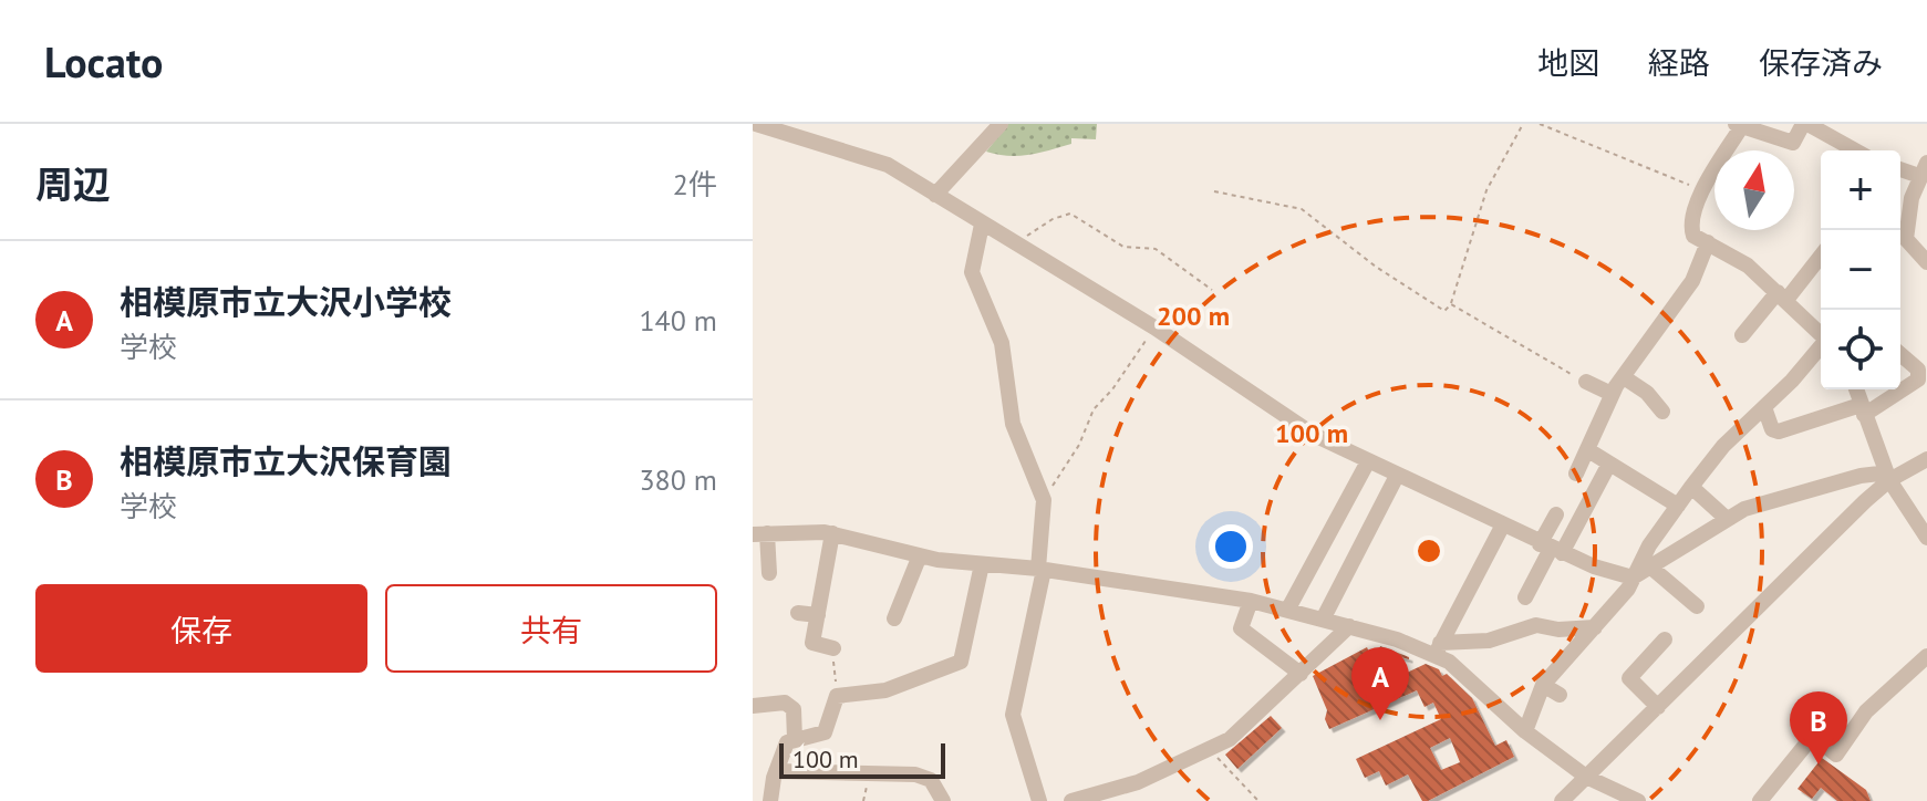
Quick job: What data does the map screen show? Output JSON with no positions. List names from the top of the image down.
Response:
{
  "scale_bar": "100 m",
  "north": "top",
  "page": {
    "header": "Locato",
    "nav": ["地図", "経路", "保存済み"],
    "heading": ["周辺", "2件"],
    "map_buttons": ["+", "−"],
    "list": [
      {
        "mark": "A",
        "name": "相模原市立大沢小学校",
        "note": "学校",
        "value": "140 m"
      },
      {
        "mark": "B",
        "name": "相模原市立大沢保育園",
        "note": "学校",
        "value": "380 m"
      }
    ],
    "buttons": ["保存", "共有"],
    "pins": ["A", "B"],
    "scale": "100 m"
  },
  "rings": ["200 m", "100 m"]
}
